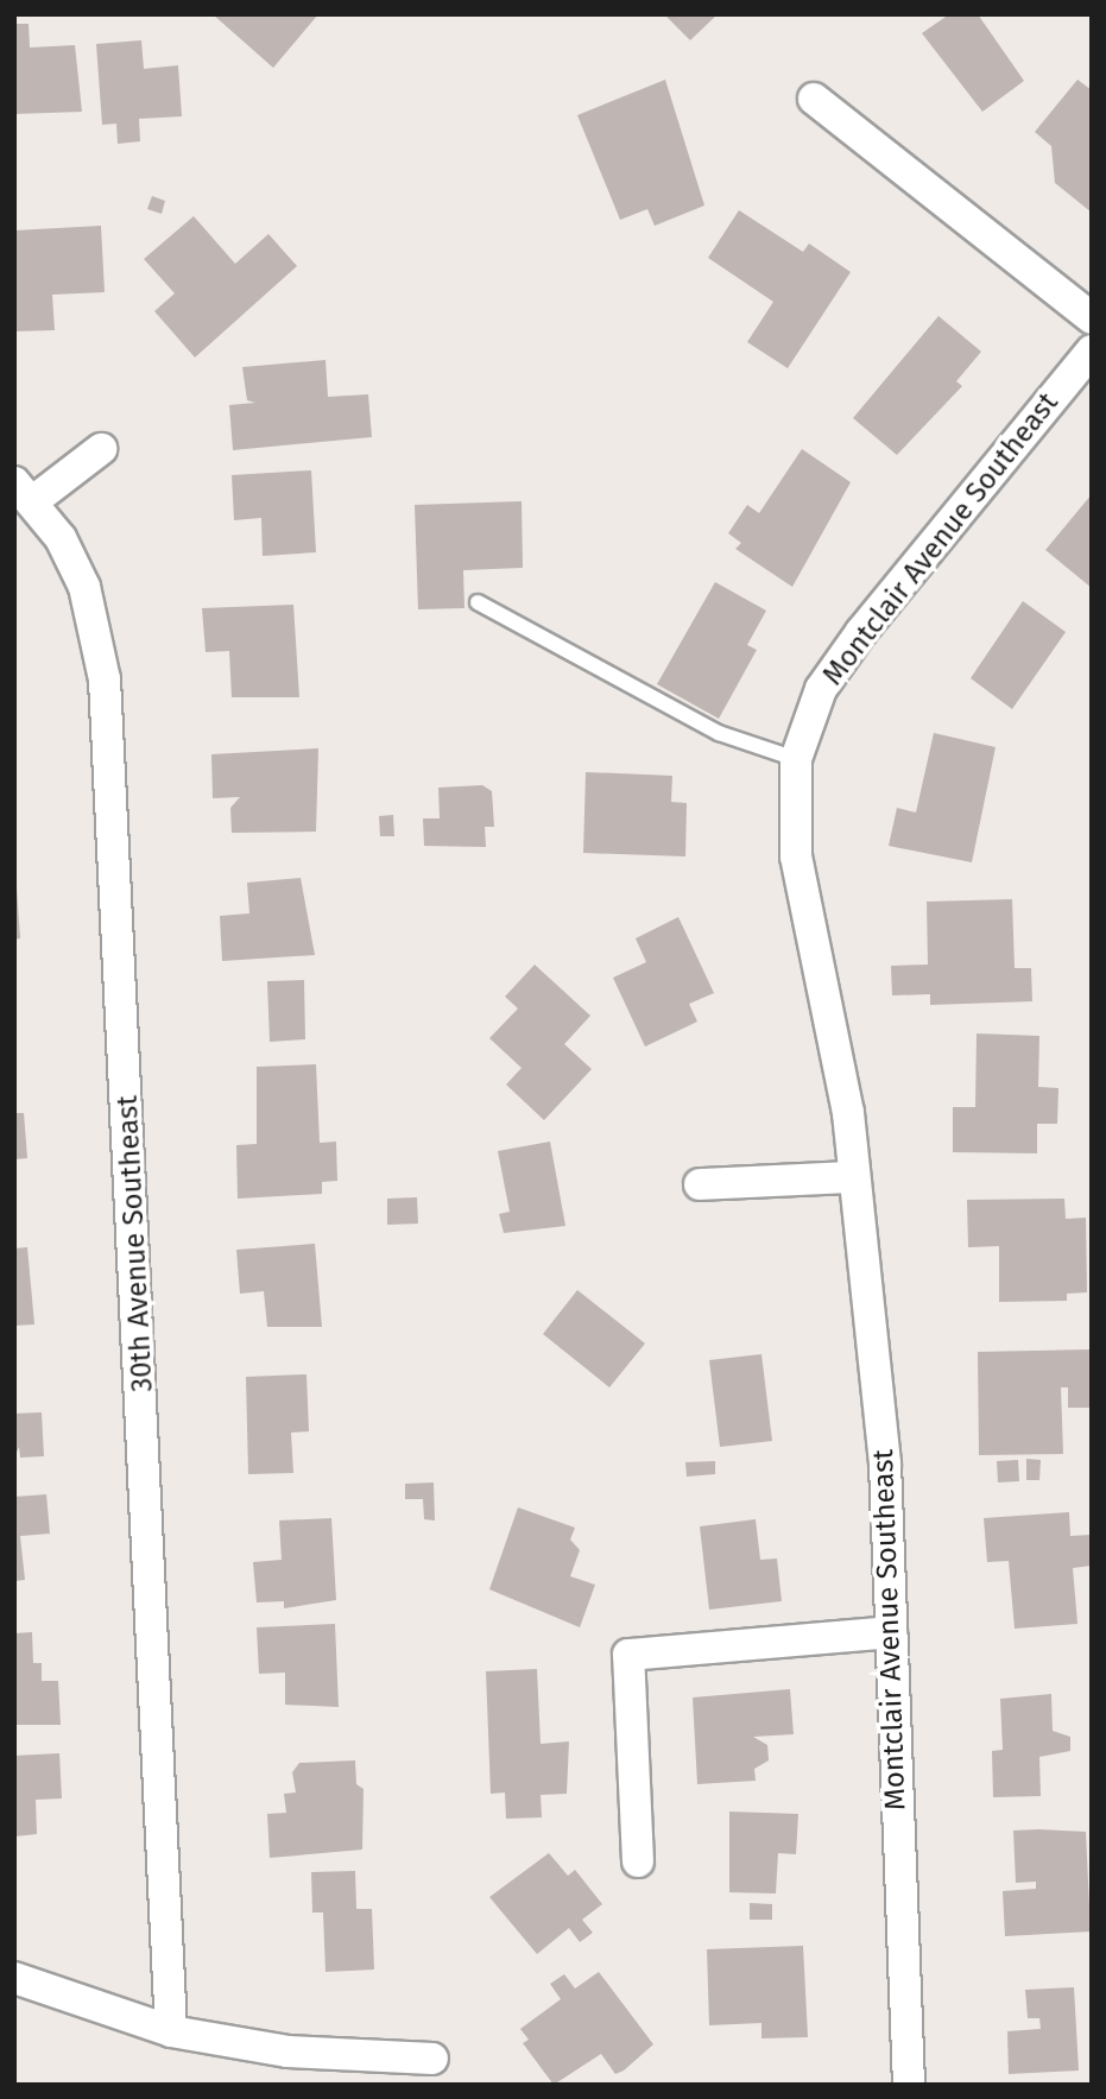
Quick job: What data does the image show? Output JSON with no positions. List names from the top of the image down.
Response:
{
  "streets": {
    "street": ["Montclair Avenue Southeast", "30th Avenue Southeast"]
  }
}
